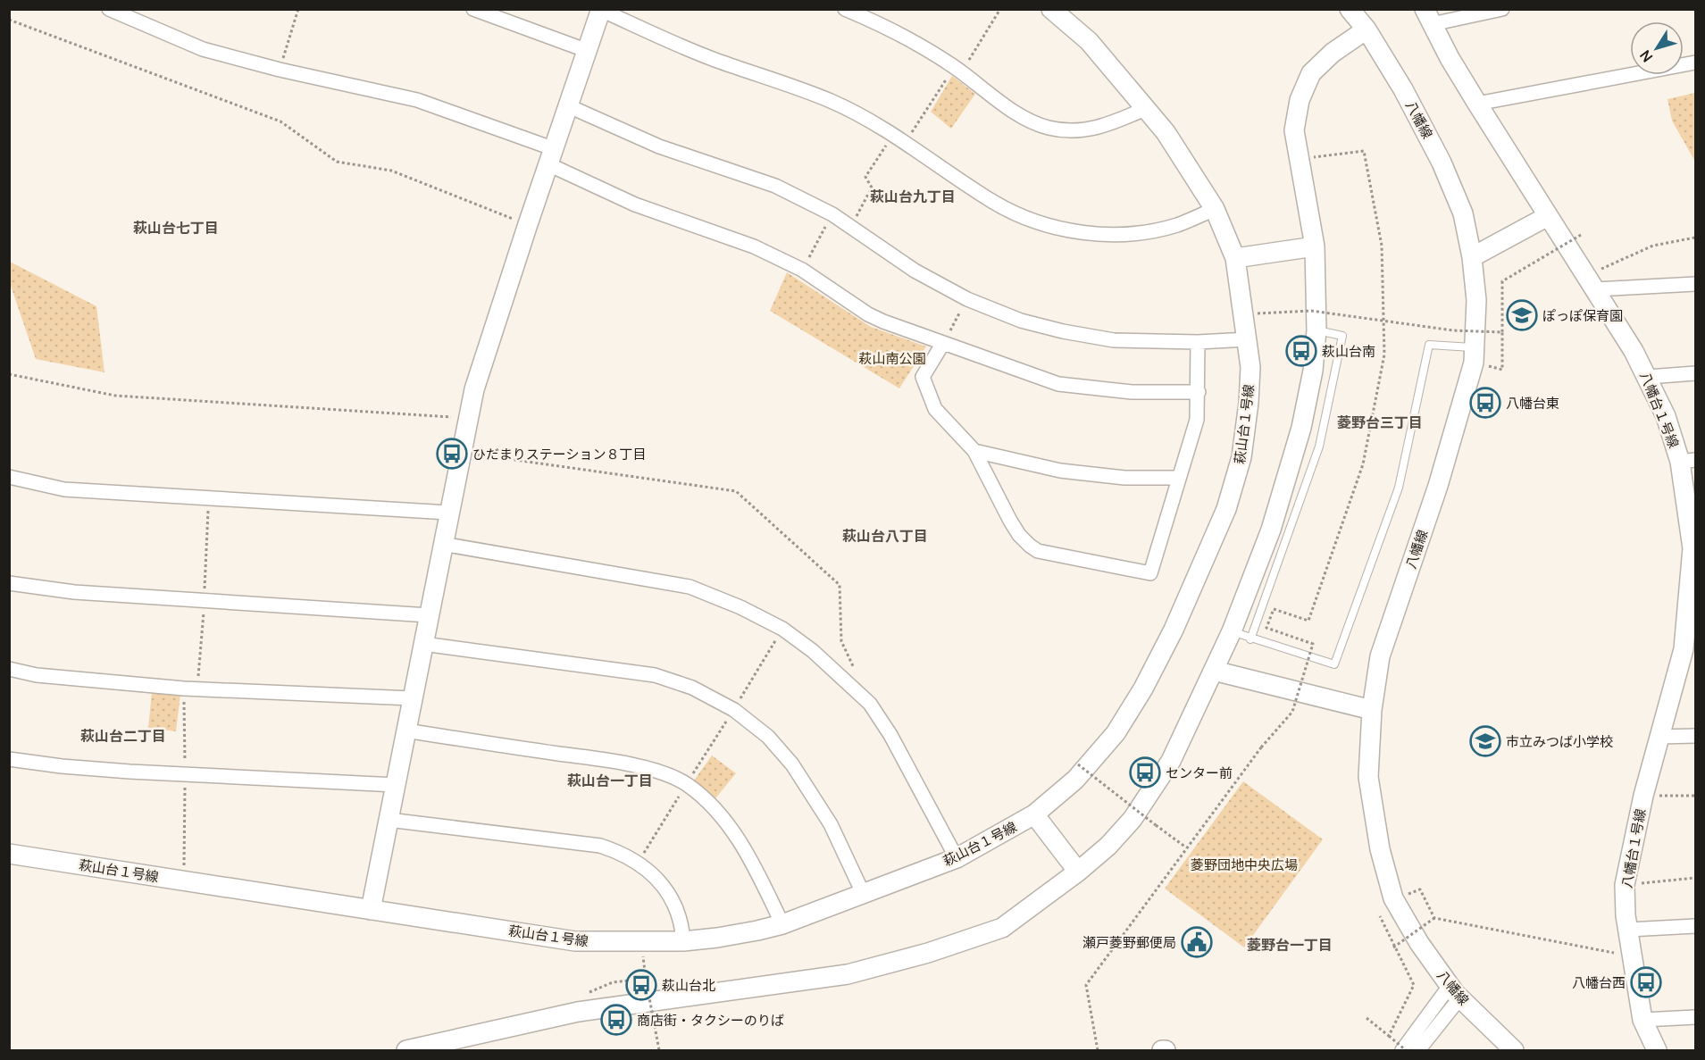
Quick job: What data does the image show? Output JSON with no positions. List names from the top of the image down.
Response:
{
  "streets": {
    "street": ["八幡線", "八幡台１号線", "萩山台１号線"]
  },
  "districts": [
    "萩山台九丁目",
    "萩山台七丁目",
    "菱野台三丁目",
    "萩山台八丁目",
    "萩山台二丁目",
    "萩山台一丁目",
    "菱野台一丁目"
  ],
  "parks": ["萩山南公園", "菱野団地中央広場"],
  "places": {
    "school or university": ["ぽっぽ保育園", "市立みつば小学校"],
    "bus stop": [
      "萩山台南",
      "八幡台東",
      "ひだまりステーション８丁目",
      "センター前",
      "八幡台西",
      "萩山台北",
      "商店街・タクシーのりば"
    ],
    "public building": ["瀬戸菱野郵便局"]
  },
  "north": "bottom left"
}
